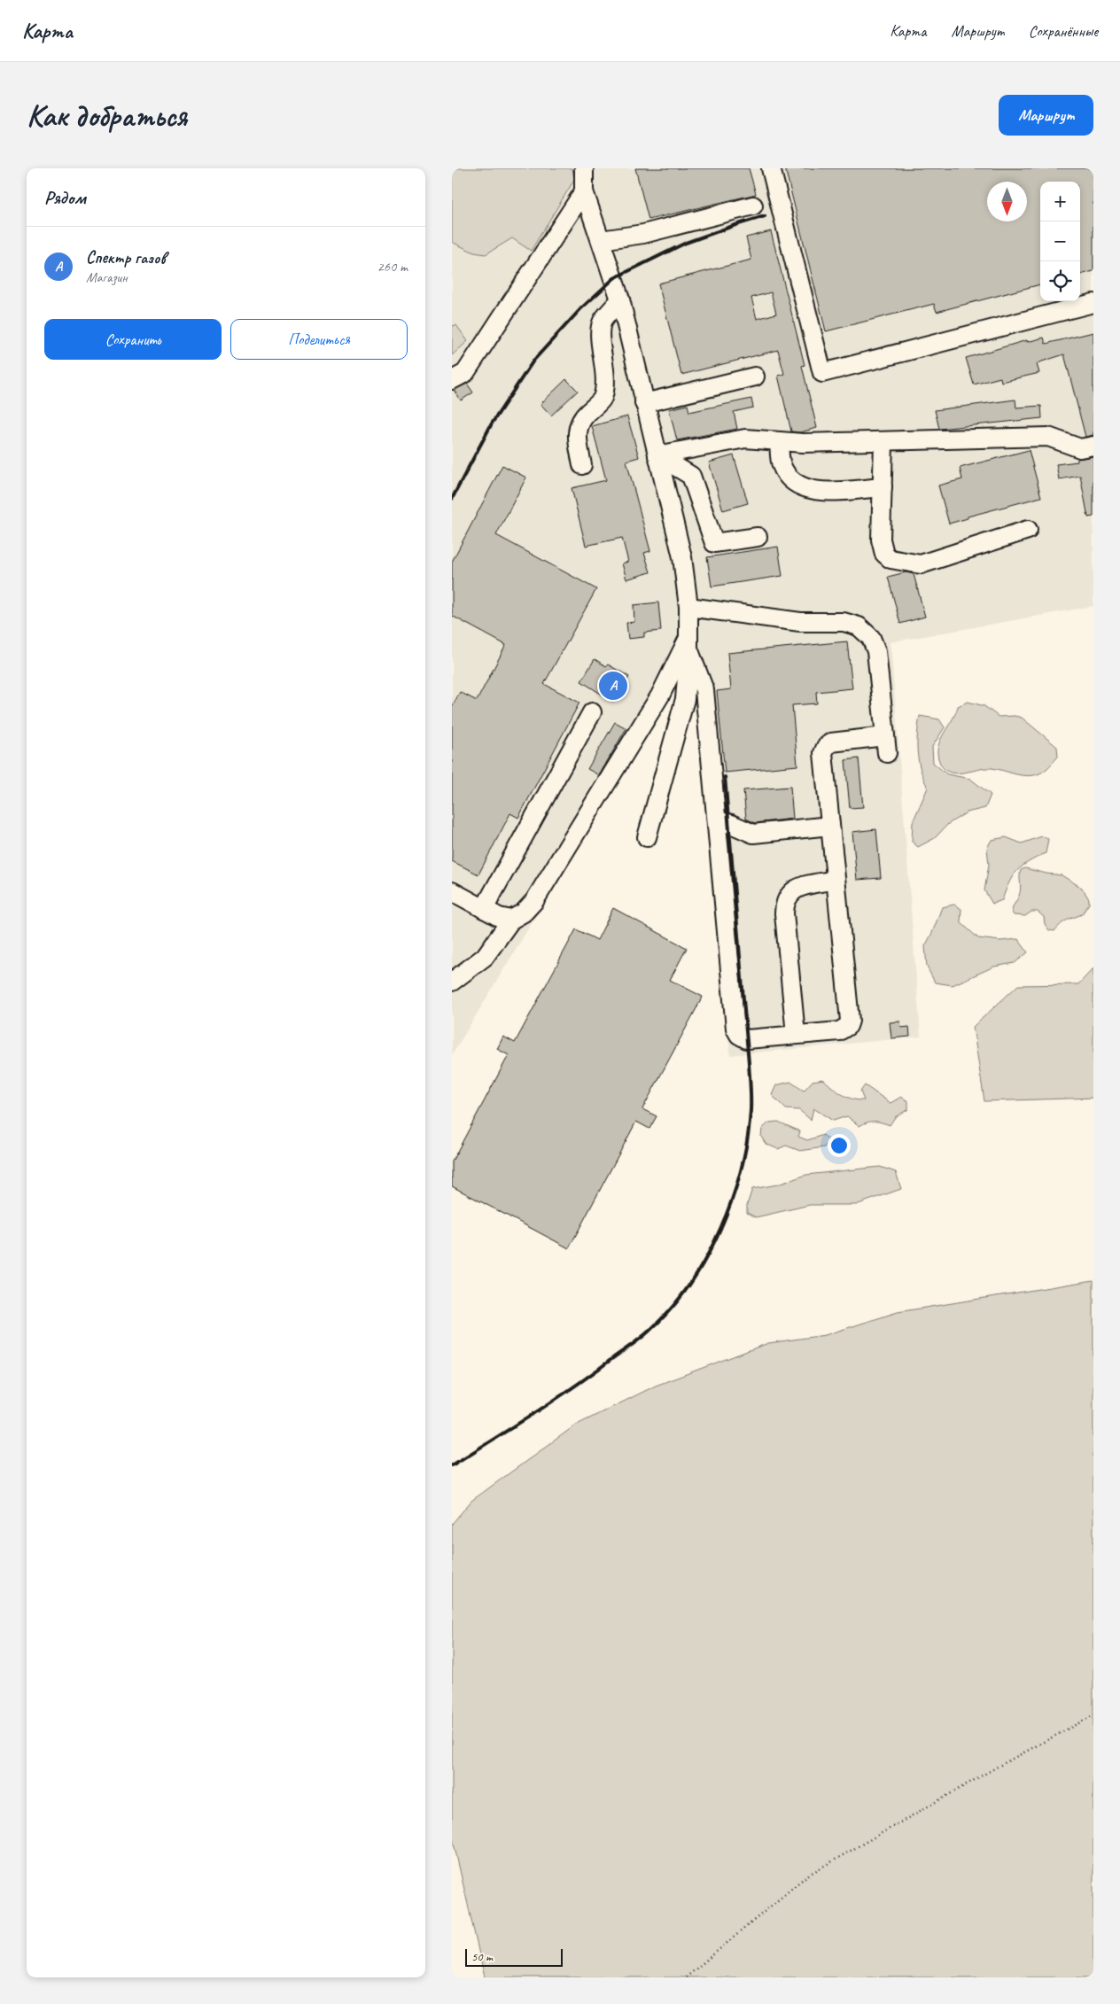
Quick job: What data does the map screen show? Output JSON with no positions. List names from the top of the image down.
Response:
{
  "scale_bar": "50 m",
  "north": "bottom",
  "page": {
    "header": "Карта",
    "nav": ["Карта", "Маршрут", "Сохранённые"],
    "buttons": [
      "Маршрут",
      ["Сохранить", "Поделиться"]
    ],
    "title": "Как добраться",
    "heading": "Рядом",
    "map_buttons": ["+", "−"],
    "list": [
      {
        "mark": "A",
        "name": "Спектр газов",
        "note": "Магазин",
        "value": "260 m"
      }
    ],
    "pins": "A",
    "scale": "50 m"
  }
}
